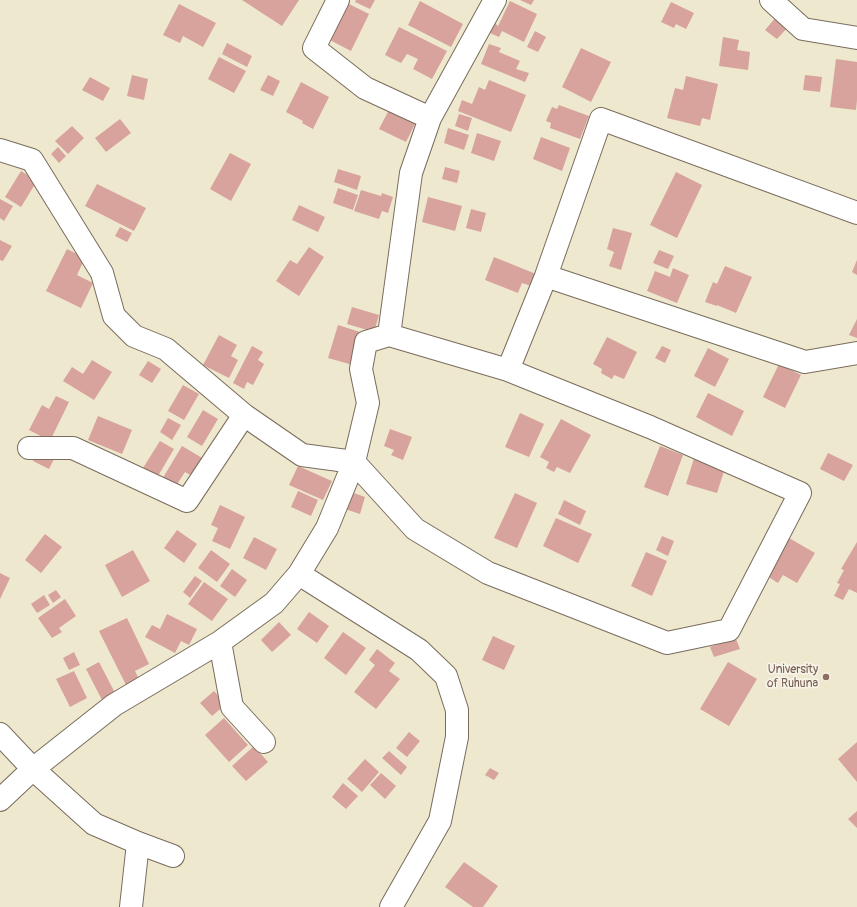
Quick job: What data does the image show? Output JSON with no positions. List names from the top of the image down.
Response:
{
  "places": ["University of Ruhuna"]
}
